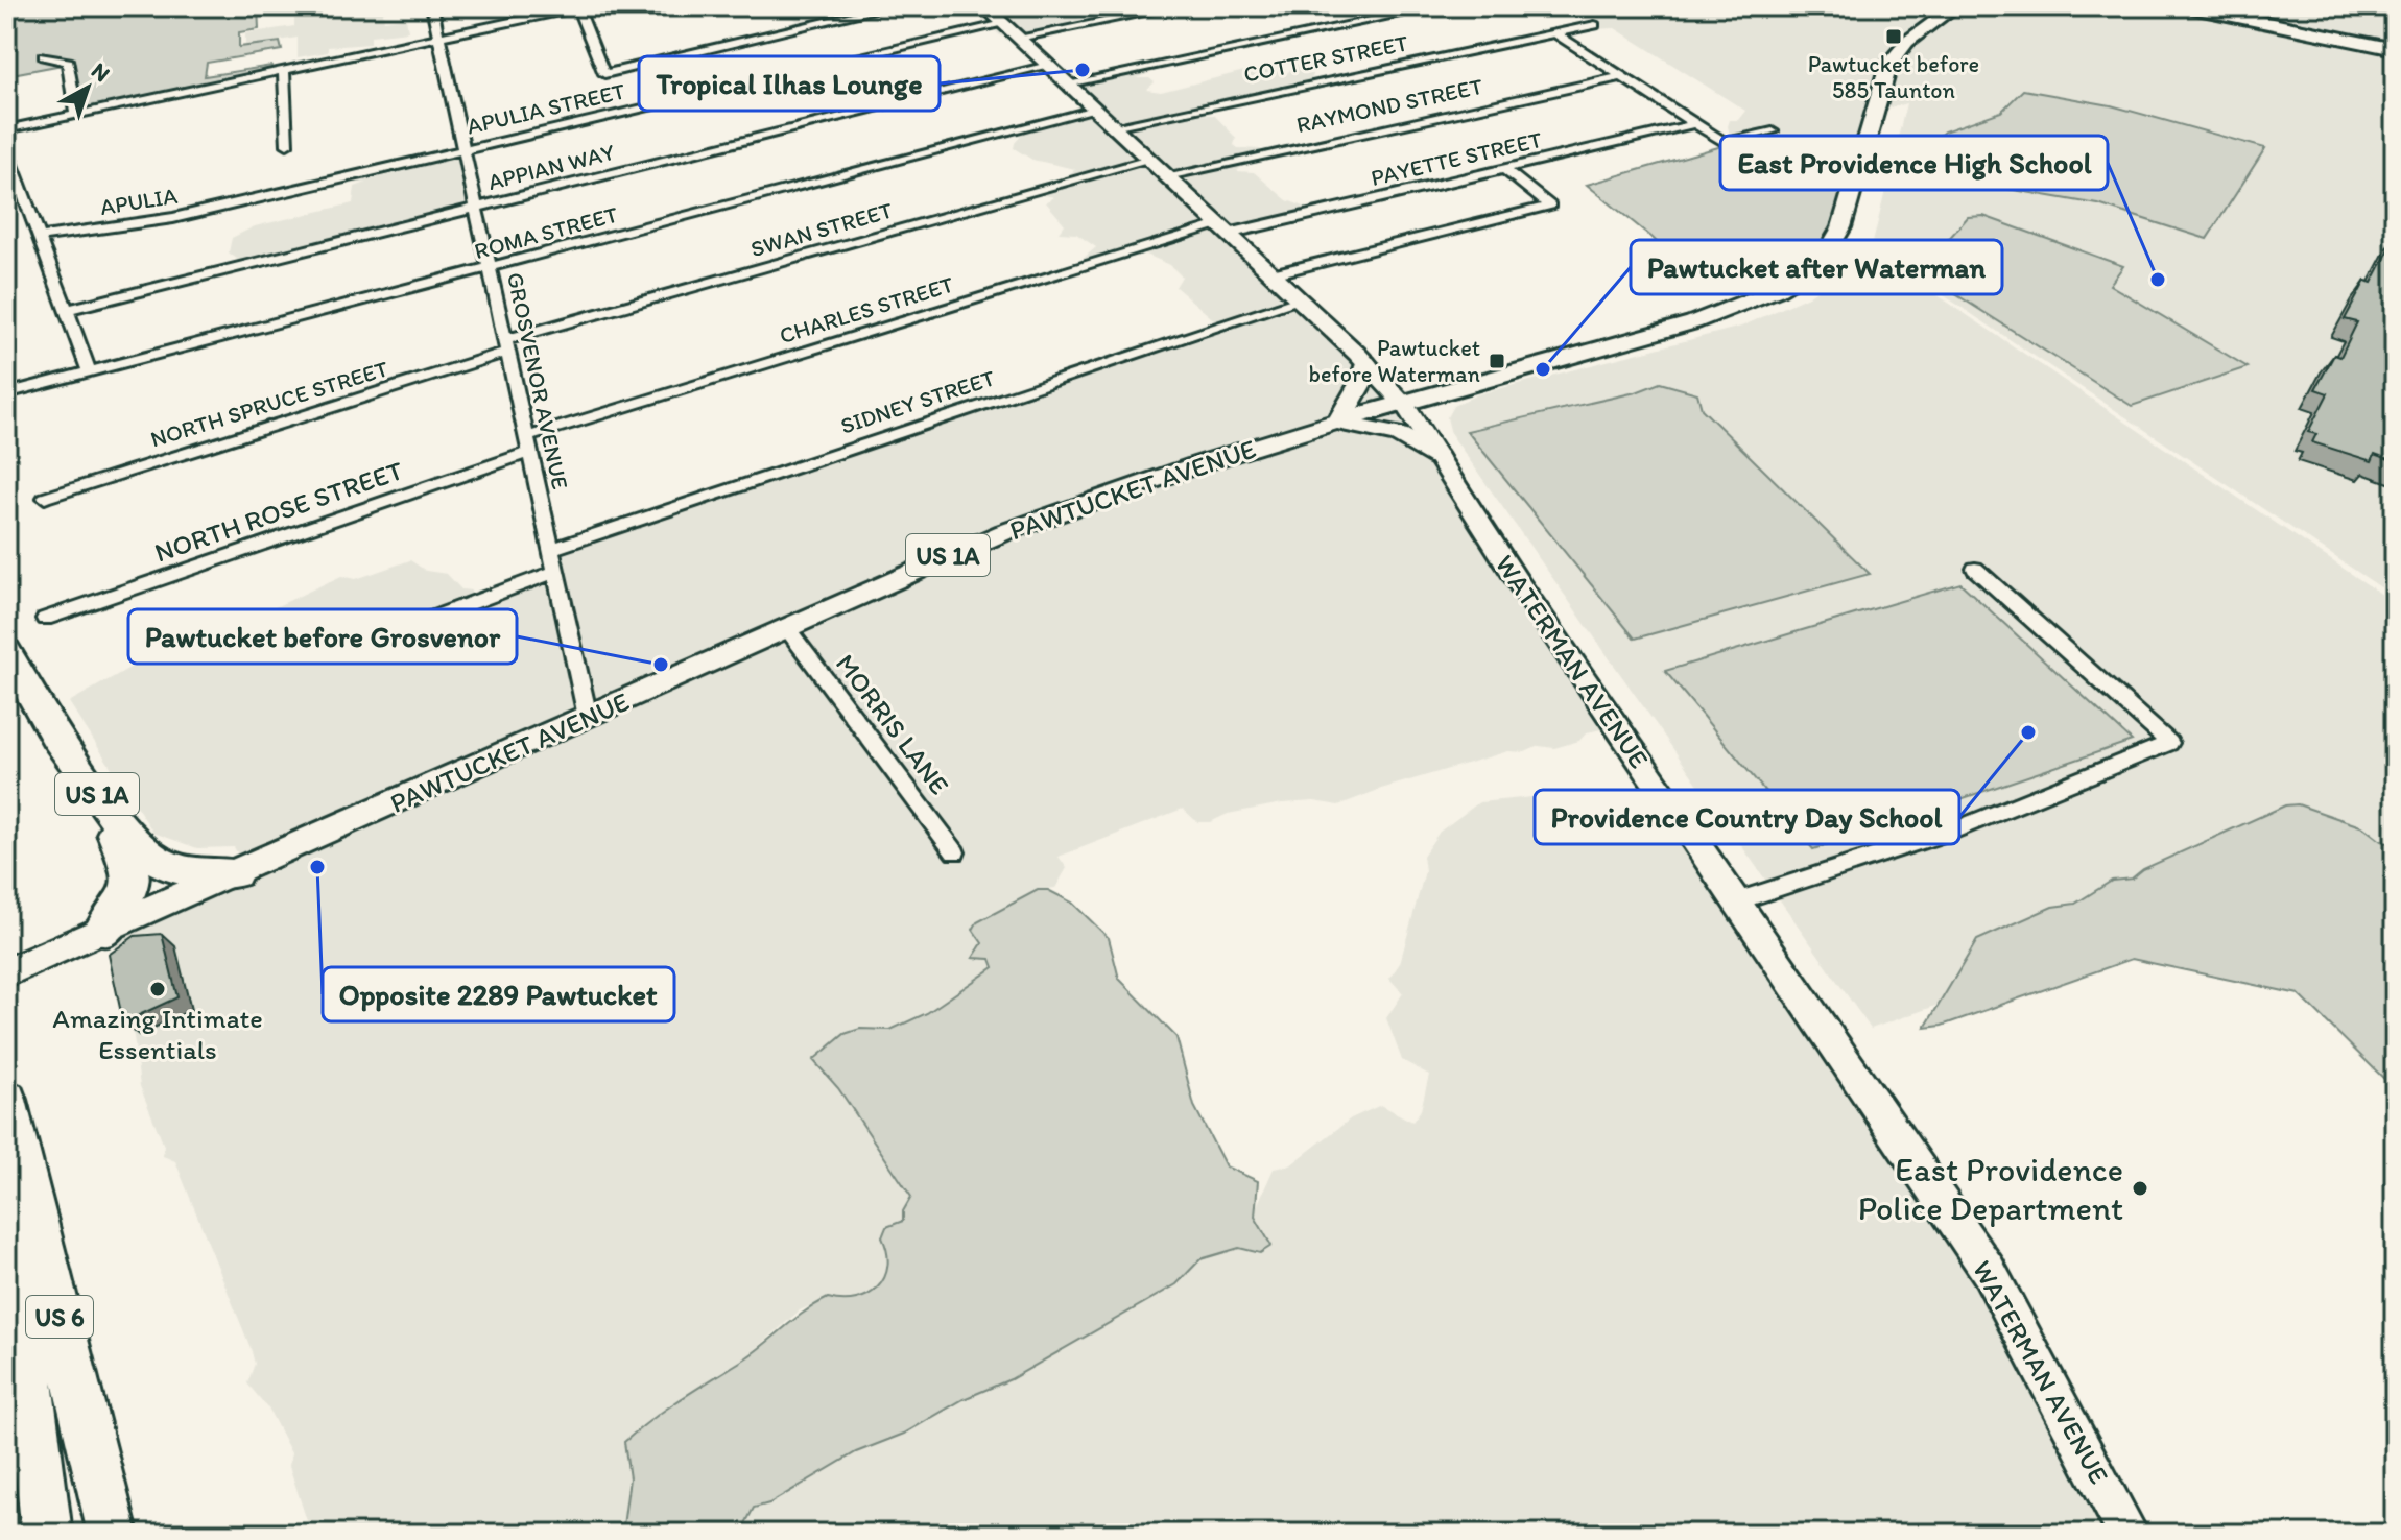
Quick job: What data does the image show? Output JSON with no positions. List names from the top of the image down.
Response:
{
  "streets": {
    "highway": ["US 1A", "US 6"],
    "main road": ["PAWTUCKET AVENUE", "WATERMAN AVENUE"],
    "street": [
      "COTTER STREET",
      "RAYMOND STREET",
      "APULIA STREET",
      "PAYETTE STREET",
      "APPIAN WAY",
      "APULIA",
      "SWAN STREET",
      "ROMA STREET",
      "CHARLES STREET",
      "GROSVENOR AVENUE",
      "SIDNEY STREET",
      "NORTH SPRUCE STREET",
      "NORTH ROSE STREET",
      "MORRIS LANE"
    ]
  },
  "crossings": [
    ["COTTER STREET", "ROMA STREET"],
    ["COTTER STREET", "WATERMAN AVENUE"],
    ["RAYMOND STREET", "SWAN STREET"],
    ["RAYMOND STREET", "WATERMAN AVENUE"],
    ["APULIA STREET", "APULIA"],
    ["APULIA STREET", "GROSVENOR AVENUE"],
    ["APULIA STREET", "WATERMAN AVENUE"],
    ["PAYETTE STREET", "CHARLES STREET"],
    ["PAYETTE STREET", "WATERMAN AVENUE"],
    ["APPIAN WAY", "GROSVENOR AVENUE"],
    ["APPIAN WAY", "WATERMAN AVENUE"],
    ["SWAN STREET", "GROSVENOR AVENUE"],
    ["SWAN STREET", "NORTH SPRUCE STREET"],
    ["SWAN STREET", "WATERMAN AVENUE"],
    ["ROMA STREET", "GROSVENOR AVENUE"],
    ["ROMA STREET", "WATERMAN AVENUE"],
    ["CHARLES STREET", "GROSVENOR AVENUE"],
    ["CHARLES STREET", "NORTH ROSE STREET"],
    ["CHARLES STREET", "WATERMAN AVENUE"],
    ["GROSVENOR AVENUE", "SIDNEY STREET"],
    ["GROSVENOR AVENUE", "NORTH SPRUCE STREET"],
    ["GROSVENOR AVENUE", "PAWTUCKET AVENUE"],
    ["GROSVENOR AVENUE", "NORTH ROSE STREET"],
    ["SIDNEY STREET", "WATERMAN AVENUE"],
    ["PAWTUCKET AVENUE", "US 1A"],
    ["PAWTUCKET AVENUE", "WATERMAN AVENUE"],
    ["PAWTUCKET AVENUE", "MORRIS LANE"]
  ],
  "places": {
    "transit": ["Pawtucket before 585 Taunton", "Pawtucket before Waterman"],
    "other": [
      "Tropical Ilhas Lounge",
      "East Providence High School",
      "Pawtucket after Waterman",
      "Pawtucket before Grosvenor",
      "Providence Country Day School",
      "Opposite 2289 Pawtucket",
      "Amazing Intimate Essentials",
      "East Providence Police Department"
    ]
  },
  "north": "top right"
}
